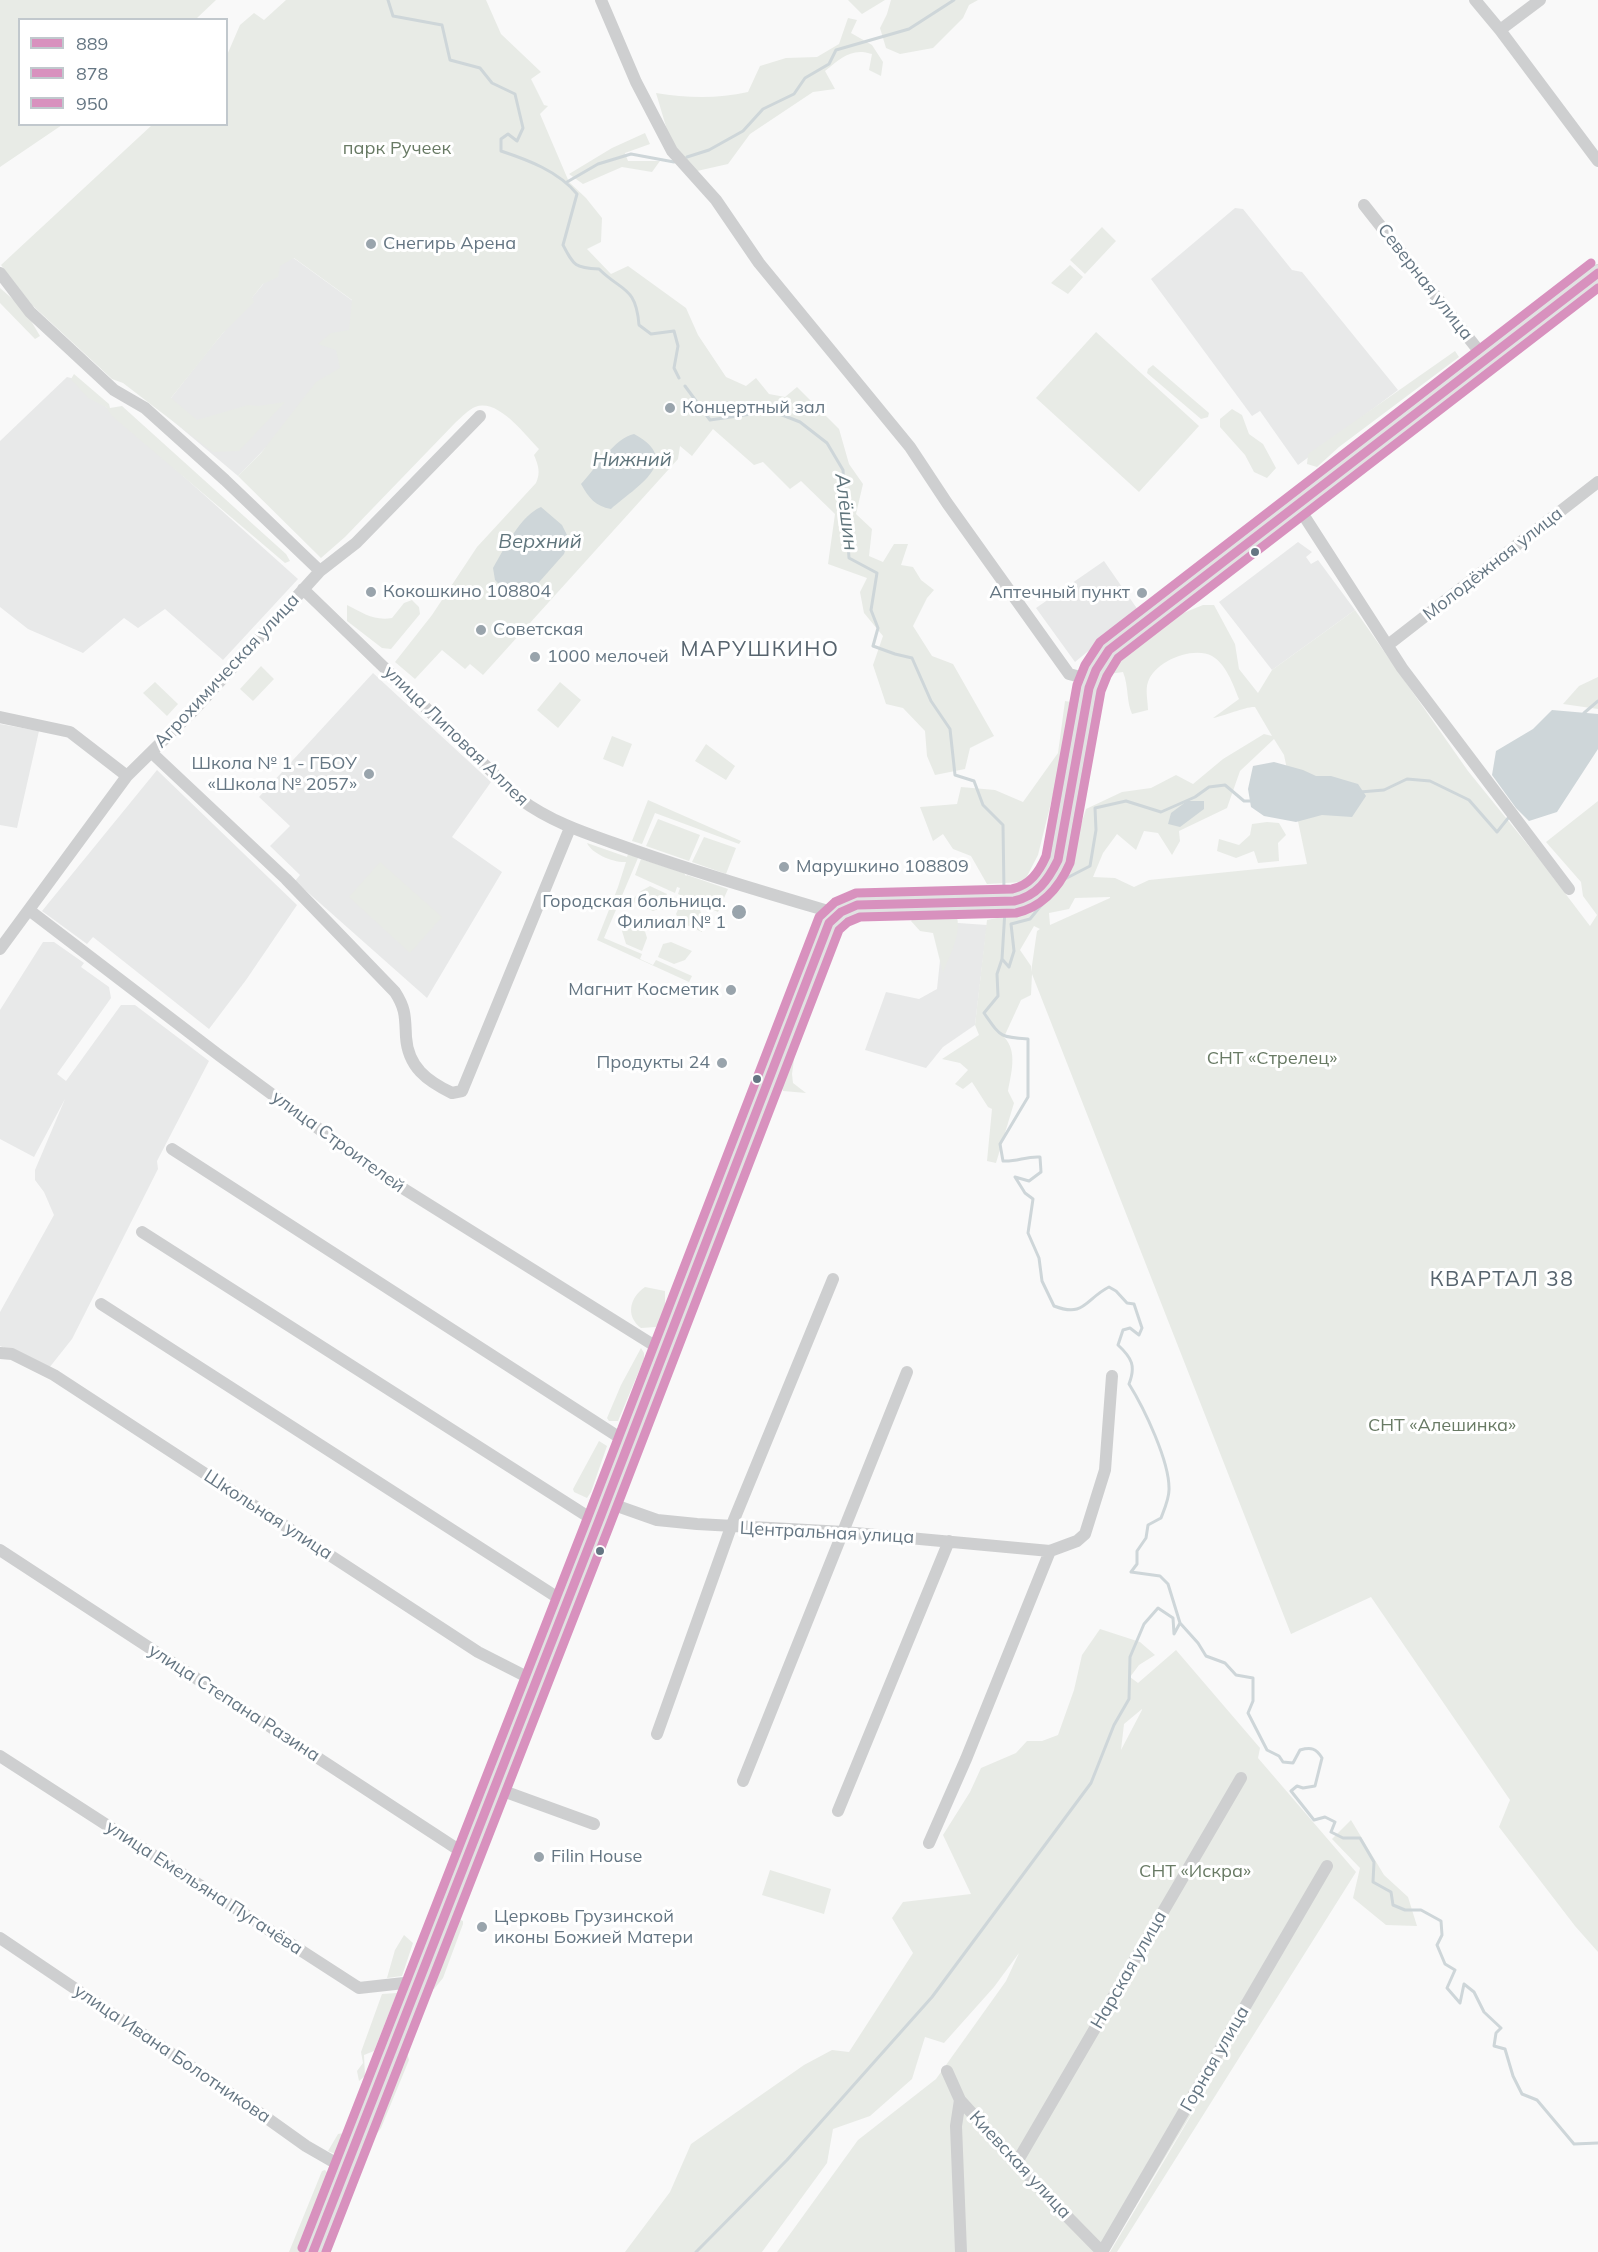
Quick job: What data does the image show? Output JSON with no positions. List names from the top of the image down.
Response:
{
  "streets": {
    "street": [
      "Северная улица",
      "Молодёжная улица",
      "Агрохимическая улица",
      "улица Липовая Аллея",
      "улица Строителей",
      "Школьная улица",
      "Центральная улица",
      "улица Степана Разина",
      "улица Емельяна Пугачёва",
      "Нарская улица",
      "улица Ивана Болотникова",
      "Горная улица",
      "Киевская улица"
    ]
  },
  "crossings": [
    ["Агрохимическая улица", "улица Липовая Аллея"],
    ["Агрохимическая улица", "улица Строителей"],
    ["Нарская улица", "Киевская улица"],
    ["Горная улица", "Киевская улица"]
  ],
  "districts": ["МАРУШКИНО", "КВАРТАЛ 38"],
  "water": ["Нижний", "Алёшин", "Верхний"],
  "parks": [
    "парк Ручеек",
    "СНТ «Стрелец»",
    "СНТ «Алешинка»",
    "СНТ «Искра»"
  ],
  "places": [
    "Снегирь Арена",
    "Концертный зал",
    "Кокошкино 108804",
    "Аптечный пункт",
    "Советская",
    "1000 мелочей",
    "Школа № 1 - ГБОУ «Школа № 2057»",
    "Марушкино 108809",
    "Городская больница. Филиал № 1",
    "Магнит Косметик",
    "Продукты 24",
    "Filin House",
    "Церковь Грузинской иконы Божией Матери"
  ],
  "lines": ["transit line 950", "transit line 889", "transit line 878"],
  "legend": ["889", "878", "950"]
}
